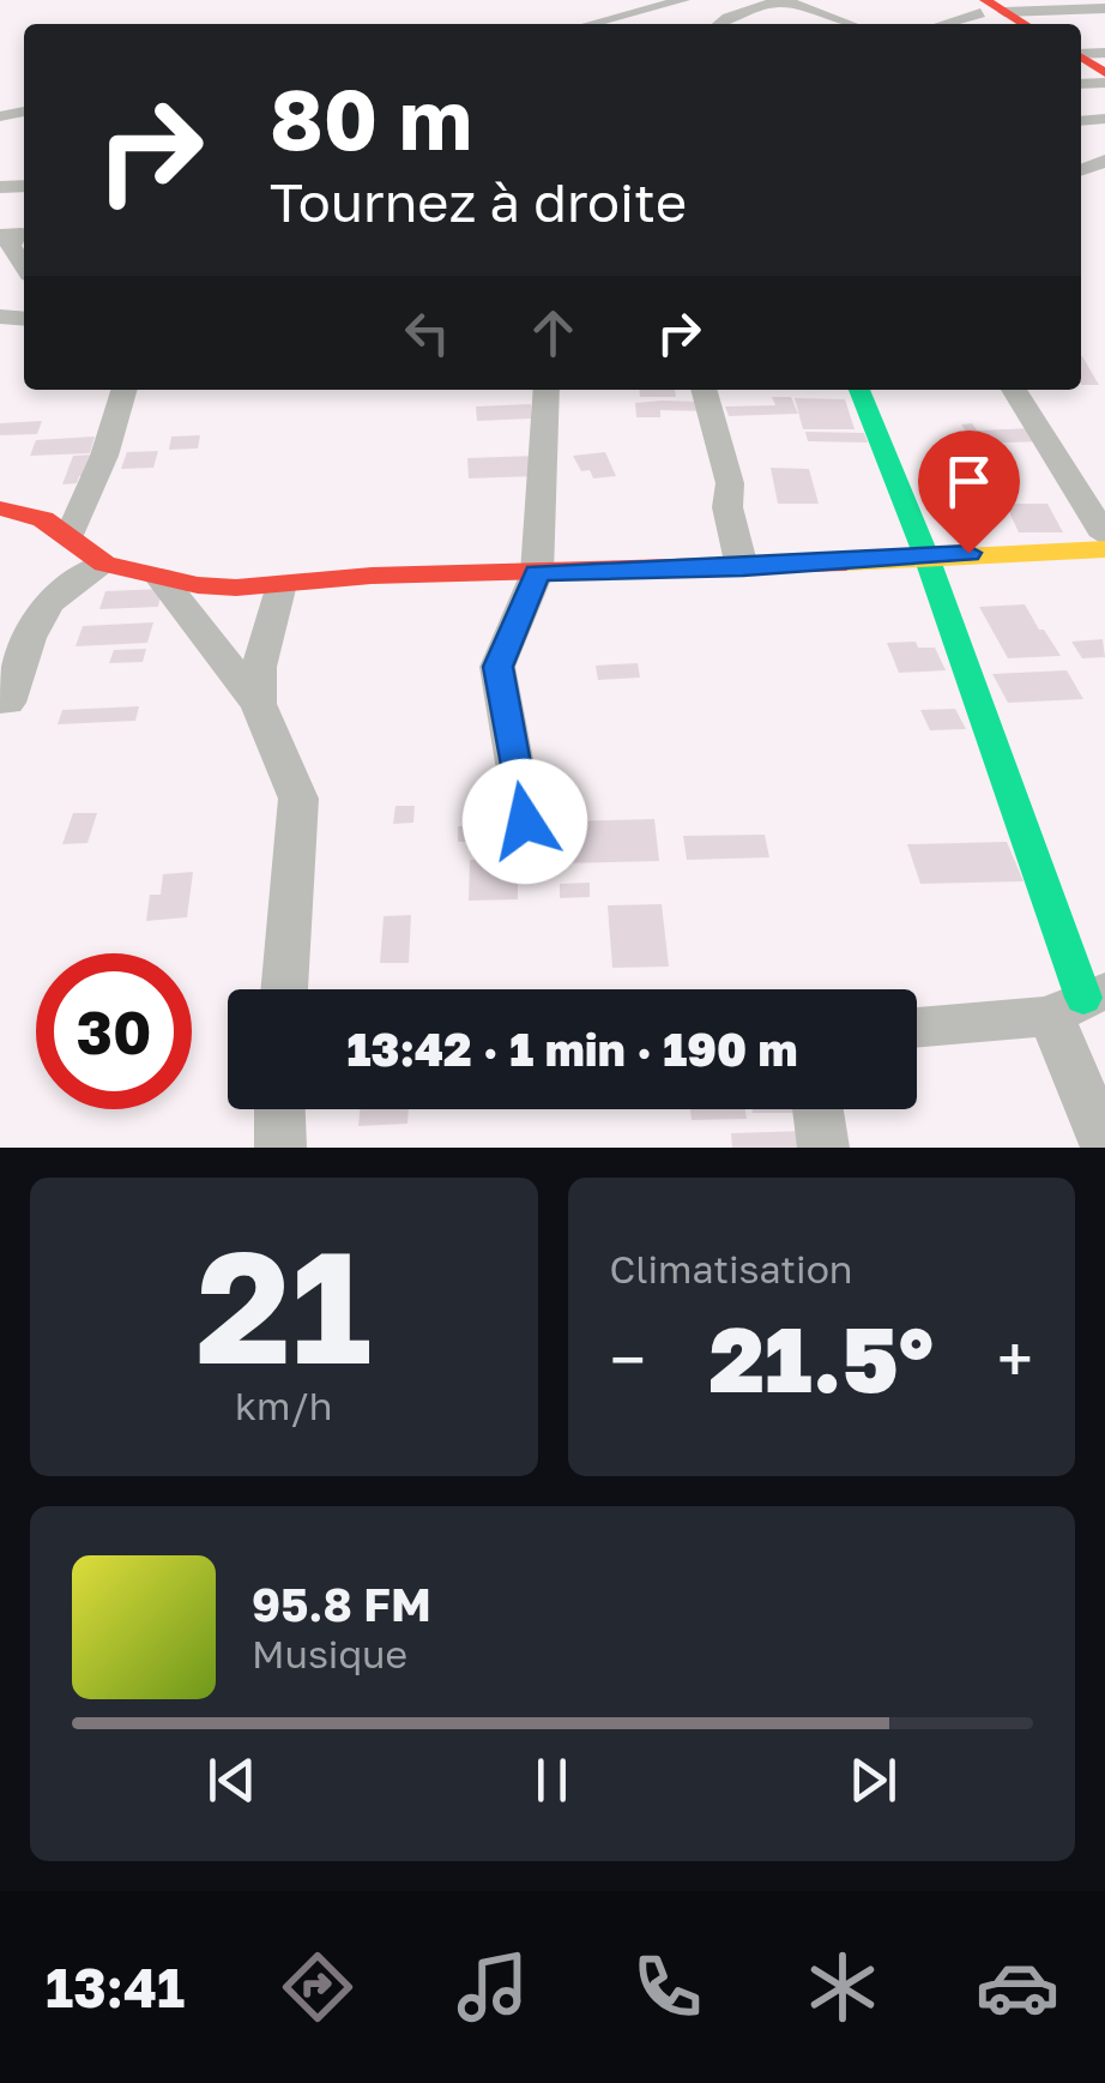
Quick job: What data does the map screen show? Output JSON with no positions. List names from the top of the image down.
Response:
{
  "page": {
    "turn": ["80 m", "Tournez à droite"],
    "limit": "30",
    "trip": "13:42 · 1 min · 190 m",
    "tile": [
      ["21", "km/h"],
      "Climatisation"
    ],
    "heat": ["−", "21.5°", "+"],
    "song": ["95.8 FM", "Musique"],
    "tabs": "13:41"
  }
}
